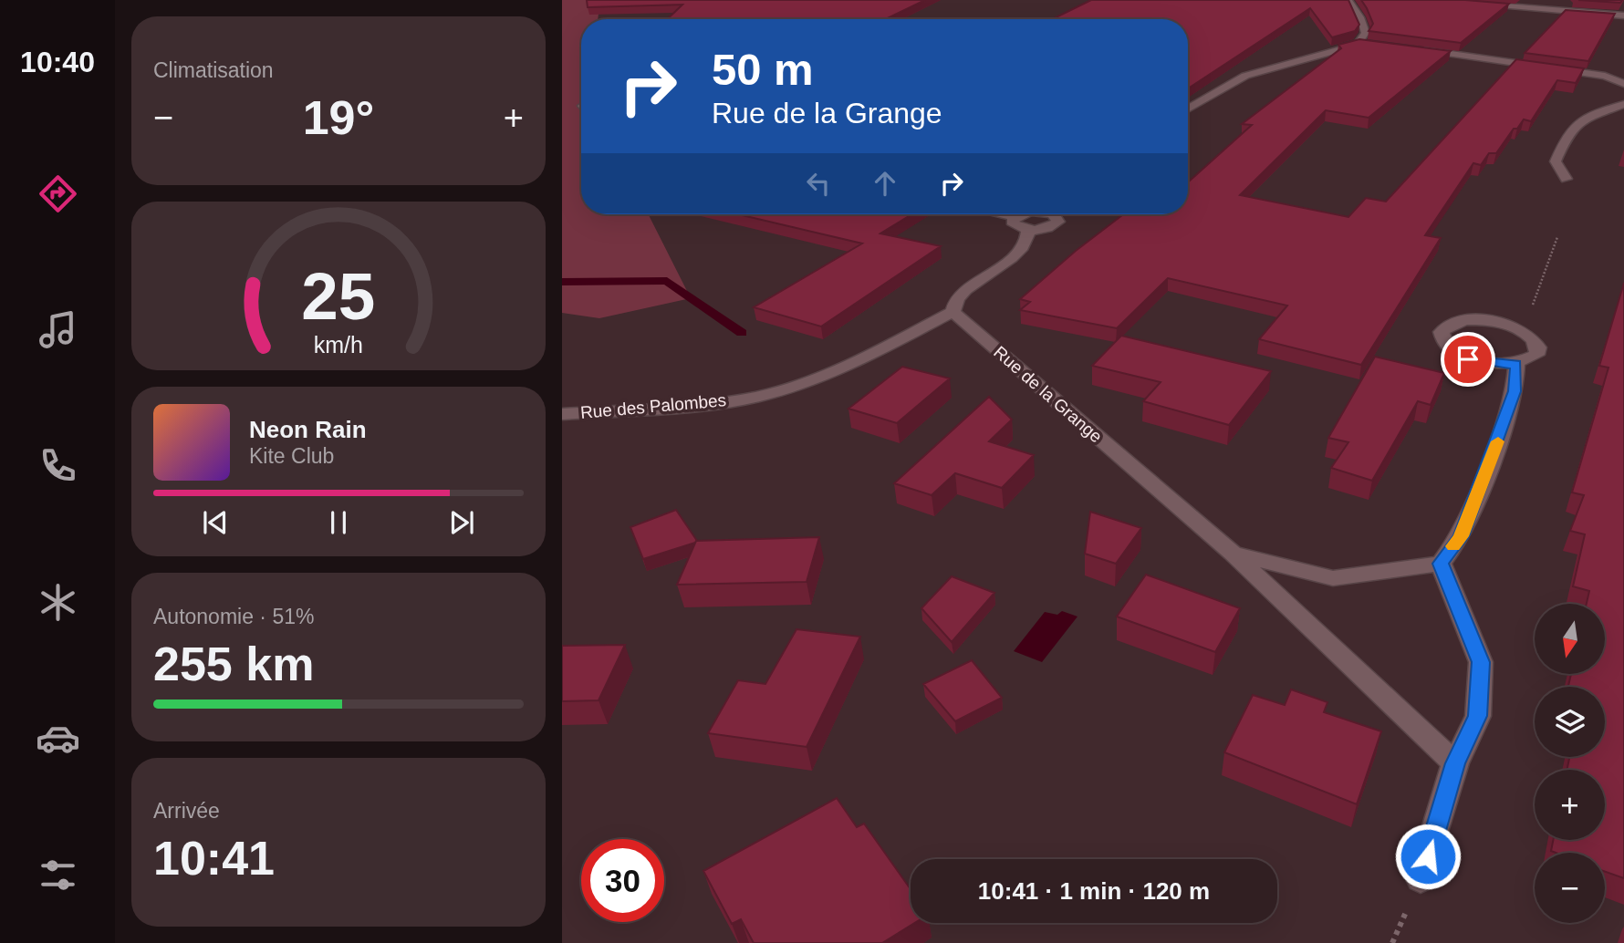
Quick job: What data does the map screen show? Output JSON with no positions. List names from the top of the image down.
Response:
{
  "streets": {
    "street": ["Rue de la Grange", "Rue des Palombes"]
  },
  "crossings": [
    ["Rue de la Grange", "Rue des Palombes"]
  ],
  "north": "bottom",
  "page": {
    "tabs": "10:40",
    "tile": [
      "Climatisation",
      ["Autonomie · 51%", "255 km"],
      ["Arrivée", "10:41"]
    ],
    "turn": ["50 m", "Rue de la Grange"],
    "heat": ["−", "19°", "+"],
    "song": ["Neon Rain", "Kite Club"],
    "map_buttons": ["+", "−"],
    "limit": "30",
    "trip": "10:41 · 1 min · 120 m",
    "gauge": ["25", "km/h"]
  }
}
